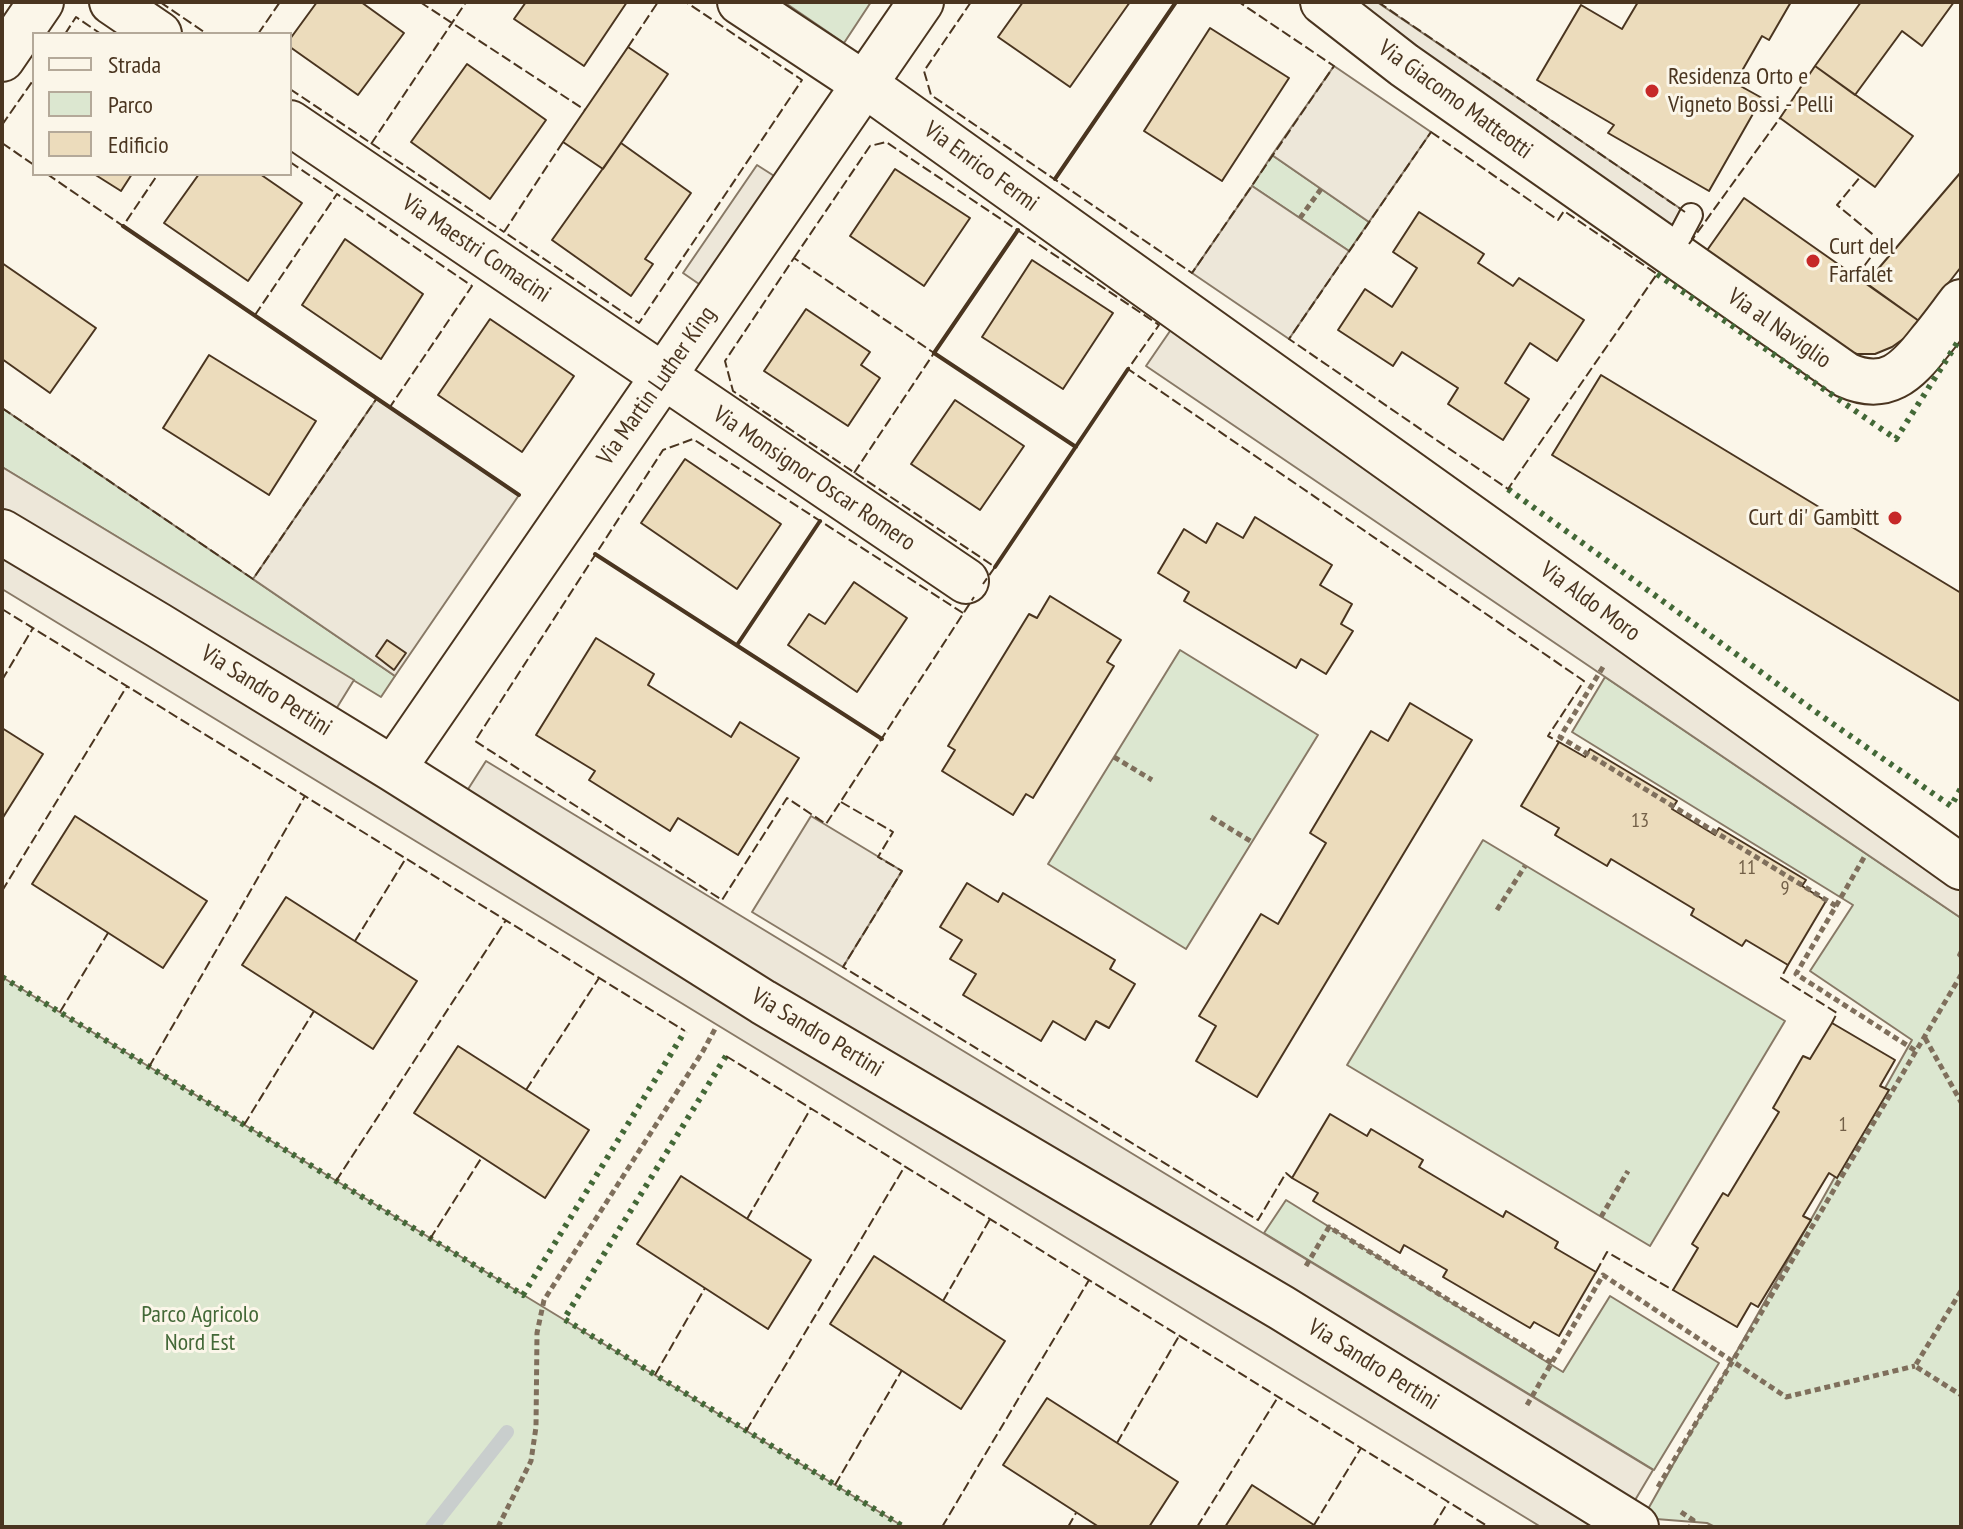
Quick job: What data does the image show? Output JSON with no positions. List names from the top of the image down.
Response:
{
  "streets": {
    "street": [
      "Via Giacomo Matteotti",
      "Via Enrico Fermi",
      "Via Maestri Comacini",
      "Via al Naviglio",
      "Via Martin Luther King",
      "Via Monsignor Oscar Romero",
      "Via Aldo Moro",
      "Via Sandro Pertini"
    ]
  },
  "crossings": [
    ["Via Giacomo Matteotti", "Via al Naviglio"],
    ["Via Enrico Fermi", "Via Martin Luther King"],
    ["Via Enrico Fermi", "Via Aldo Moro"],
    ["Via Maestri Comacini", "Via Martin Luther King"],
    ["Via Maestri Comacini", "Via Monsignor Oscar Romero"],
    ["Via Martin Luther King", "Via Monsignor Oscar Romero"],
    ["Via Martin Luther King", "Via Sandro Pertini"]
  ],
  "parks": ["Parco Agricolo Nord Est"],
  "places": ["Residenza Orto e Vigneto Bossi - Pelli", "Curt del Farfalet", "Curt di' Gambìtt"],
  "house_numbers": [
    "13",
    "11",
    "9",
    "1"
  ],
  "legend": ["Strada", "Parco", "Edificio"]
}
